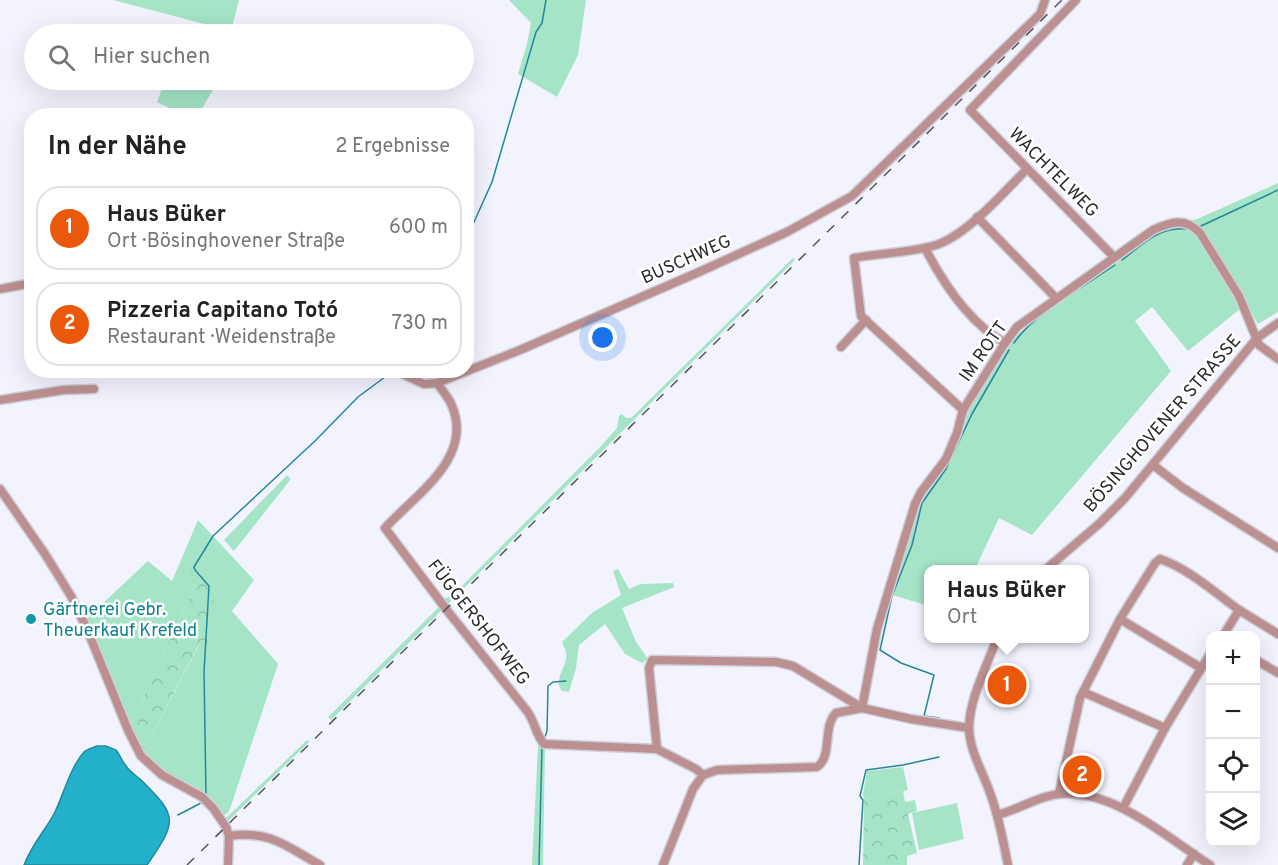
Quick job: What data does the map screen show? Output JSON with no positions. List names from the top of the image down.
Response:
{
  "streets": {
    "street": [
      "WACHTELWEG",
      "BUSCHWEG",
      "IM ROTT",
      "BÖSINGHOVENER STRASSE",
      "FÜGGERSHOFWEG"
    ]
  },
  "crossings": [
    ["WACHTELWEG", "IM ROTT"],
    ["BUSCHWEG", "FÜGGERSHOFWEG"],
    ["IM ROTT", "BÖSINGHOVENER STRASSE"]
  ],
  "places": ["Gärtnerei Gebr. Theuerkauf Krefeld"],
  "page": {
    "search": "Hier suchen",
    "heading": ["In der Nähe", "2 Ergebnisse"],
    "list": [
      {
        "mark": "1",
        "name": "Haus Büker",
        "note": "Ort · Bösinghovener Straße",
        "value": "600 m"
      },
      {
        "mark": "2",
        "name": "Pizzeria Capitano Totó",
        "note": "Restaurant · Weidenstraße",
        "value": "730 m"
      }
    ],
    "popup": ["Haus Büker", "Ort"],
    "map_buttons": ["+", "−"],
    "pins": ["1", "2"]
  }
}
